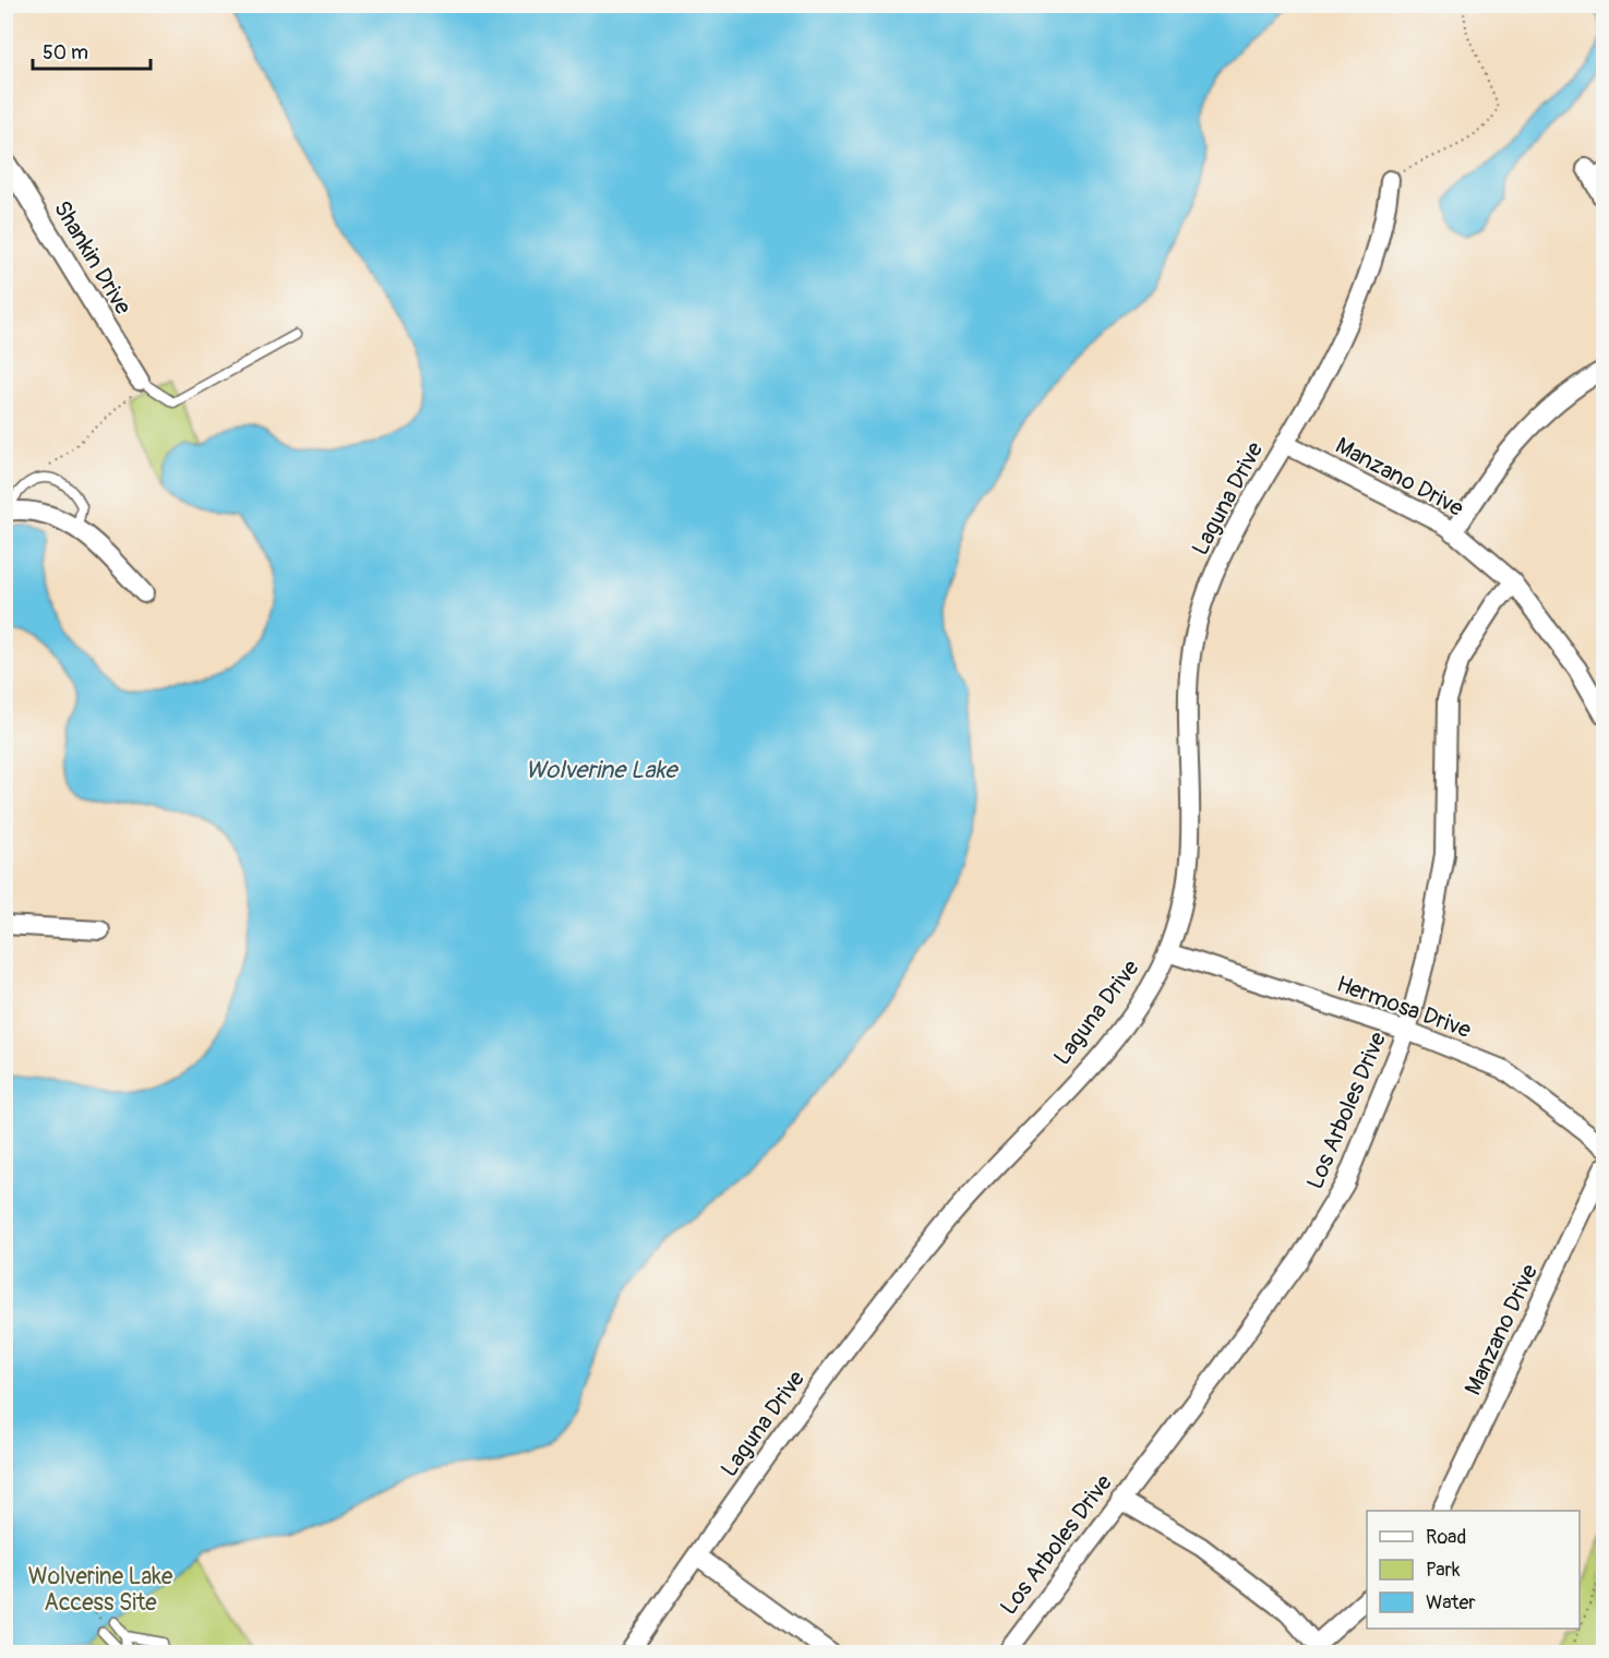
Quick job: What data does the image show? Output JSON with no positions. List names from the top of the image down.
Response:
{
  "streets": {
    "street": [
      "Shankin Drive",
      "Manzano Drive",
      "Laguna Drive",
      "Hermosa Drive",
      "Los Arboles Drive"
    ]
  },
  "crossings": [
    ["Manzano Drive", "Laguna Drive"],
    ["Manzano Drive", "Los Arboles Drive"],
    ["Laguna Drive", "Hermosa Drive"],
    ["Hermosa Drive", "Los Arboles Drive"]
  ],
  "water": ["Wolverine Lake"],
  "parks": ["Wolverine Lake Access Site"],
  "legend": ["Road", "Park", "Water"],
  "scale_bar": "50 m"
}
